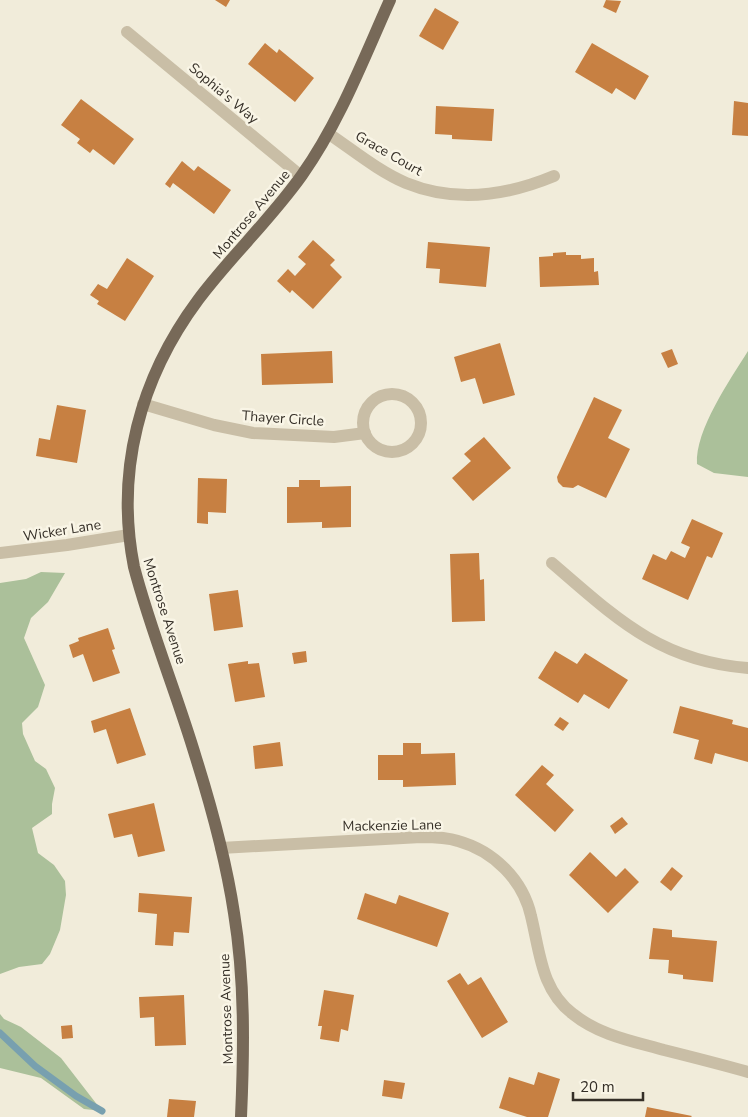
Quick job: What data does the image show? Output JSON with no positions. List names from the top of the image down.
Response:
{
  "streets": {
    "main road": ["Montrose Avenue"],
    "street": [
      "Sophia's Way",
      "Grace Court",
      "Thayer Circle",
      "Wicker Lane",
      "Mackenzie Lane"
    ]
  },
  "crossings": [
    ["Sophia's Way", "Montrose Avenue"],
    ["Grace Court", "Montrose Avenue"],
    ["Montrose Avenue", "Thayer Circle"],
    ["Montrose Avenue", "Wicker Lane"],
    ["Montrose Avenue", "Mackenzie Lane"]
  ],
  "scale_bar": "20 m"
}
